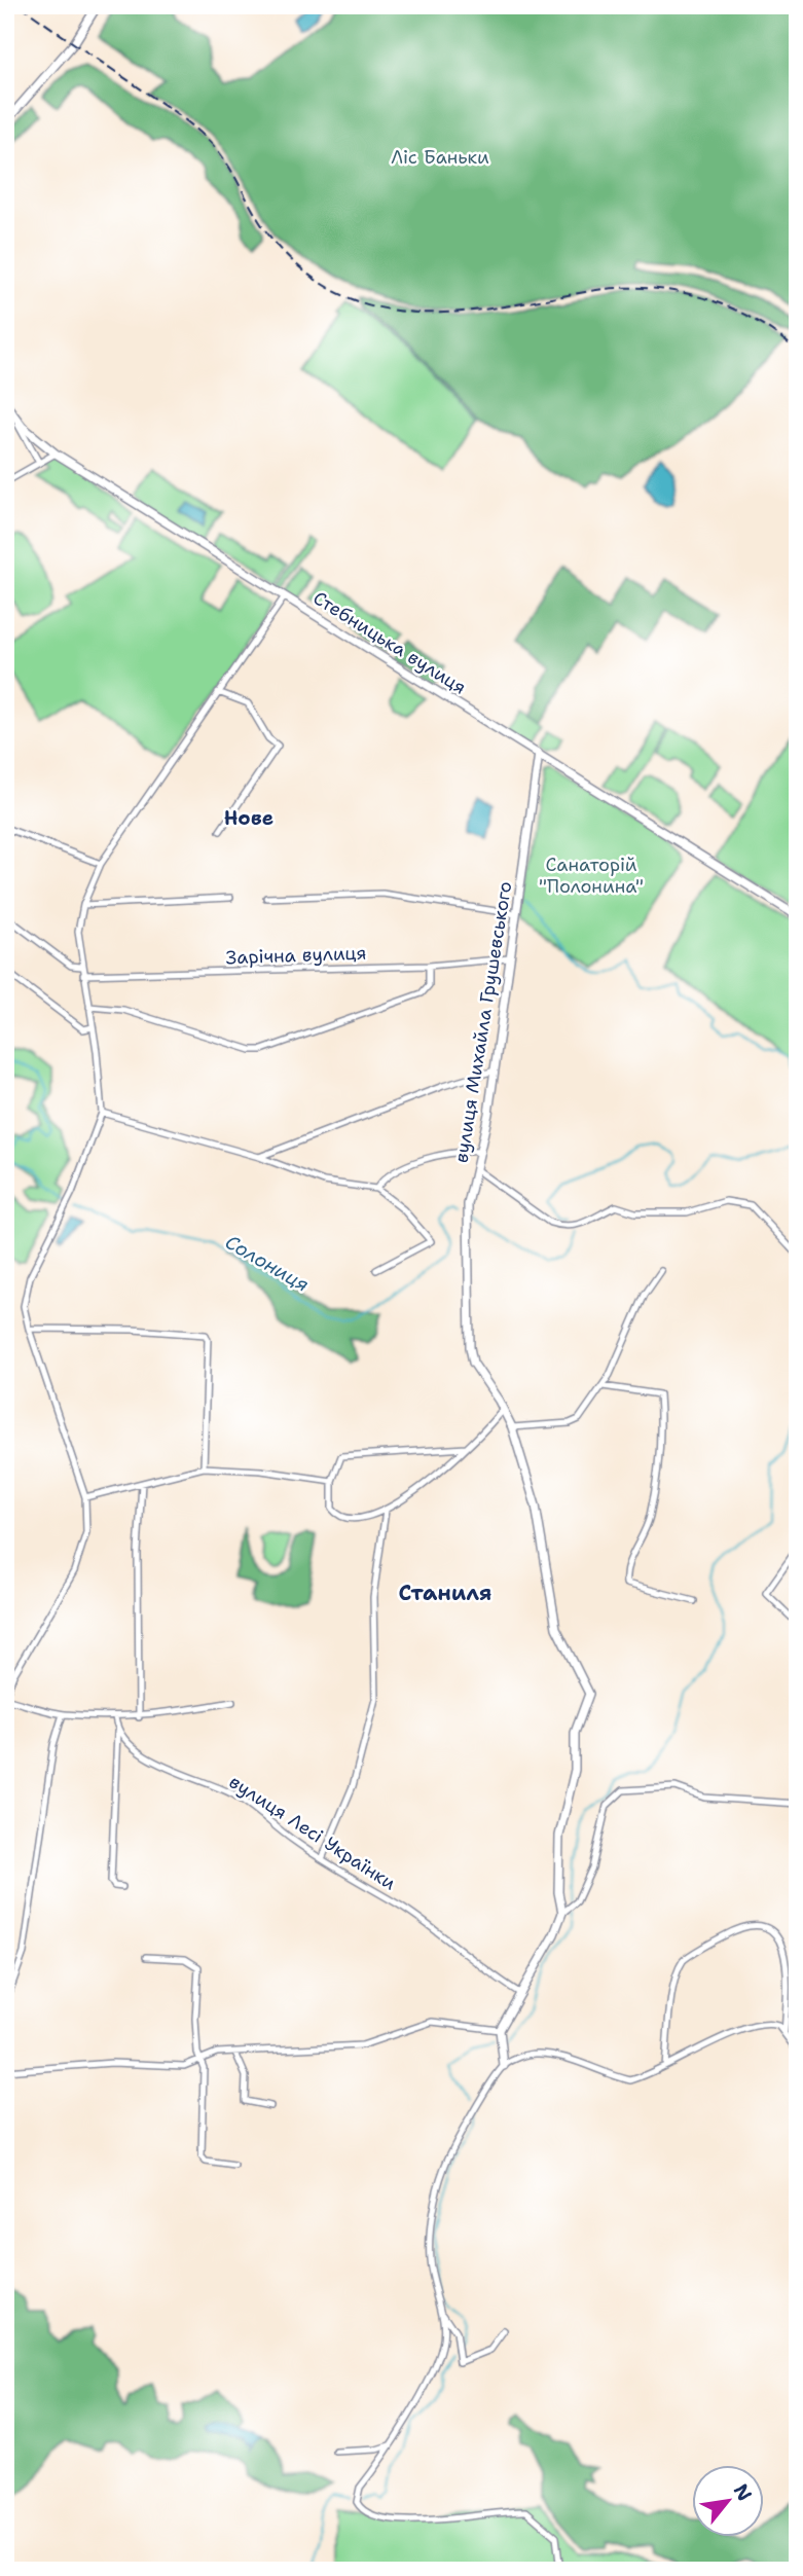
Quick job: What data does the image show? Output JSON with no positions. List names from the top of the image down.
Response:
{
  "streets": {
    "street": [
      "Стебницька вулиця",
      "Зарічна вулиця",
      "вулиця Михайла Грушевського",
      "вулиця Лесі Українки"
    ]
  },
  "crossings": [
    ["Стебницька вулиця", "вулиця Михайла Грушевського"],
    ["Зарічна вулиця", "вулиця Михайла Грушевського"]
  ],
  "districts": ["Нове", "Станиля"],
  "water": ["Солониця"],
  "parks": ["Ліс Баньки", "Санаторій \"Полонина\""],
  "north": "top right"
}
